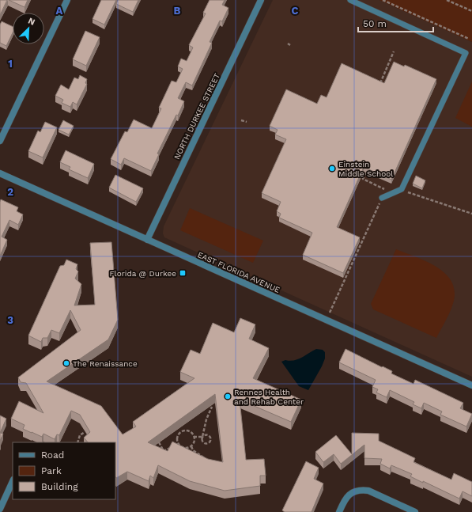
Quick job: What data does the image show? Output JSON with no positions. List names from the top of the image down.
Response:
{
  "streets": {
    "street": ["NORTH DURKEE STREET", "EAST FLORIDA AVENUE"]
  },
  "crossings": [
    ["NORTH DURKEE STREET", "EAST FLORIDA AVENUE"]
  ],
  "places": {
    "other": ["Einstein Middle School", "The Renaissance", "Rennes Health and Rehab Center"],
    "transit": ["Florida @ Durkee"]
  },
  "legend": ["Road", "Park", "Building"],
  "scale_bar": "50 m",
  "north": "top right",
  "grid": {
    "columns": ["A", "B", "C"],
    "rows": ["1", "2", "3"]
  }
}
